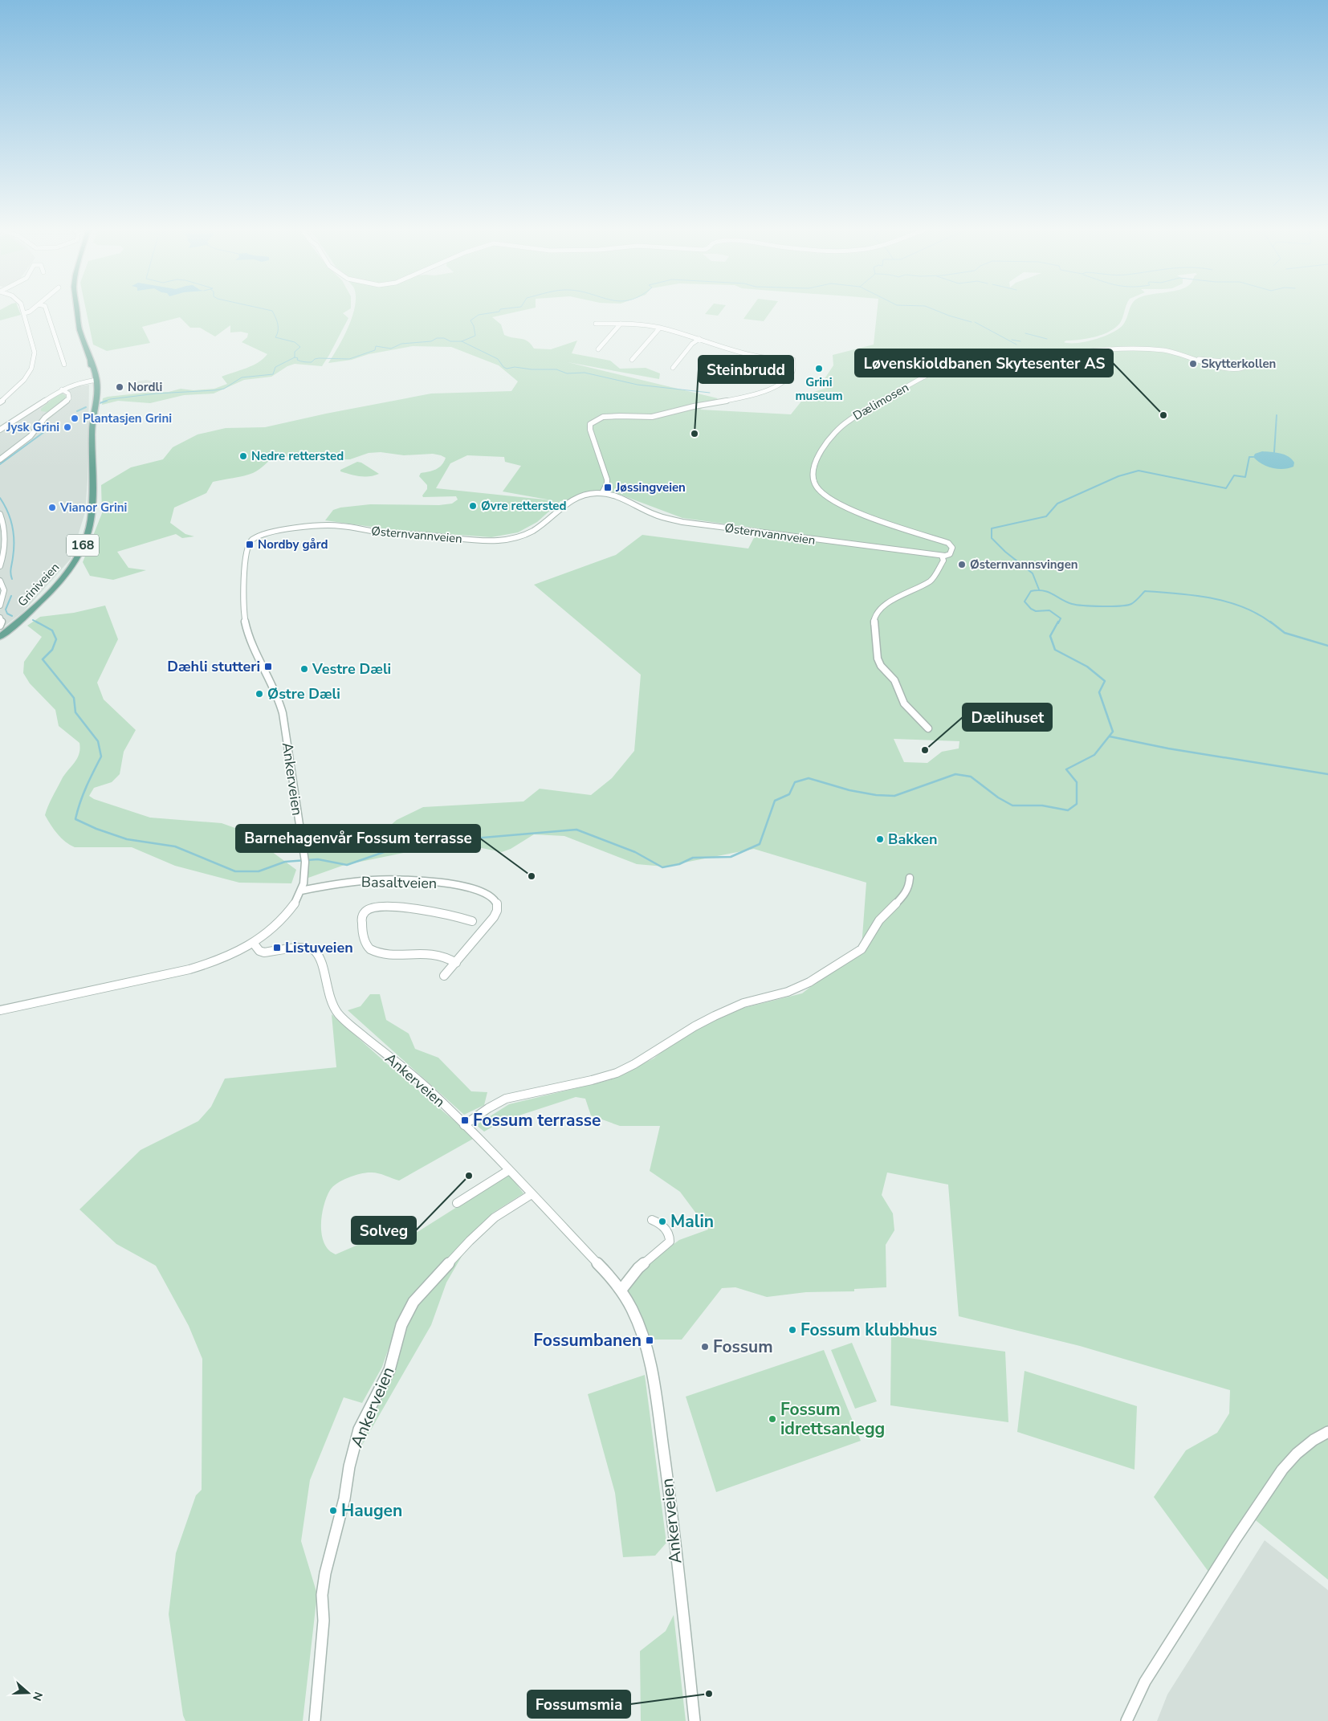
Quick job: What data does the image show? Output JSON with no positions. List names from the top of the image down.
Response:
{
  "streets": {
    "main road": ["168", "Griniveien"],
    "street": [
      "Dælimosen",
      "Østernvannveien",
      "Ankerveien",
      "Basaltveien"
    ]
  },
  "crossings": [
    ["Dælimosen", "Østernvannveien"],
    ["Østernvannveien", "Ankerveien"],
    ["Ankerveien", "Basaltveien"]
  ],
  "places": {
    "other": [
      "Skytterkollen",
      "Grini museum",
      "Nordli",
      "Løvenskioldbanen Skytesenter AS",
      "Plantasjen Grini",
      "Jysk Grini",
      "Steinbrudd",
      "Nedre rettersted",
      "Øvre rettersted",
      "Vianor Grini",
      "Østernvannsvingen",
      "Vestre Dæli",
      "Østre Dæli",
      "Dælihuset",
      "Bakken",
      "Barnehagenvår Fossum terrasse",
      "Solveg",
      "Malin",
      "Fossum klubbhus",
      "Fossum",
      "Fossum idrettsanlegg",
      "Haugen",
      "Fossumsmia"
    ],
    "transit": [
      "Jøssingveien",
      "Nordby gård",
      "Dæhli stutteri",
      "Listuveien",
      "Fossum terrasse",
      "Fossumbanen"
    ]
  },
  "north": "right"
}
